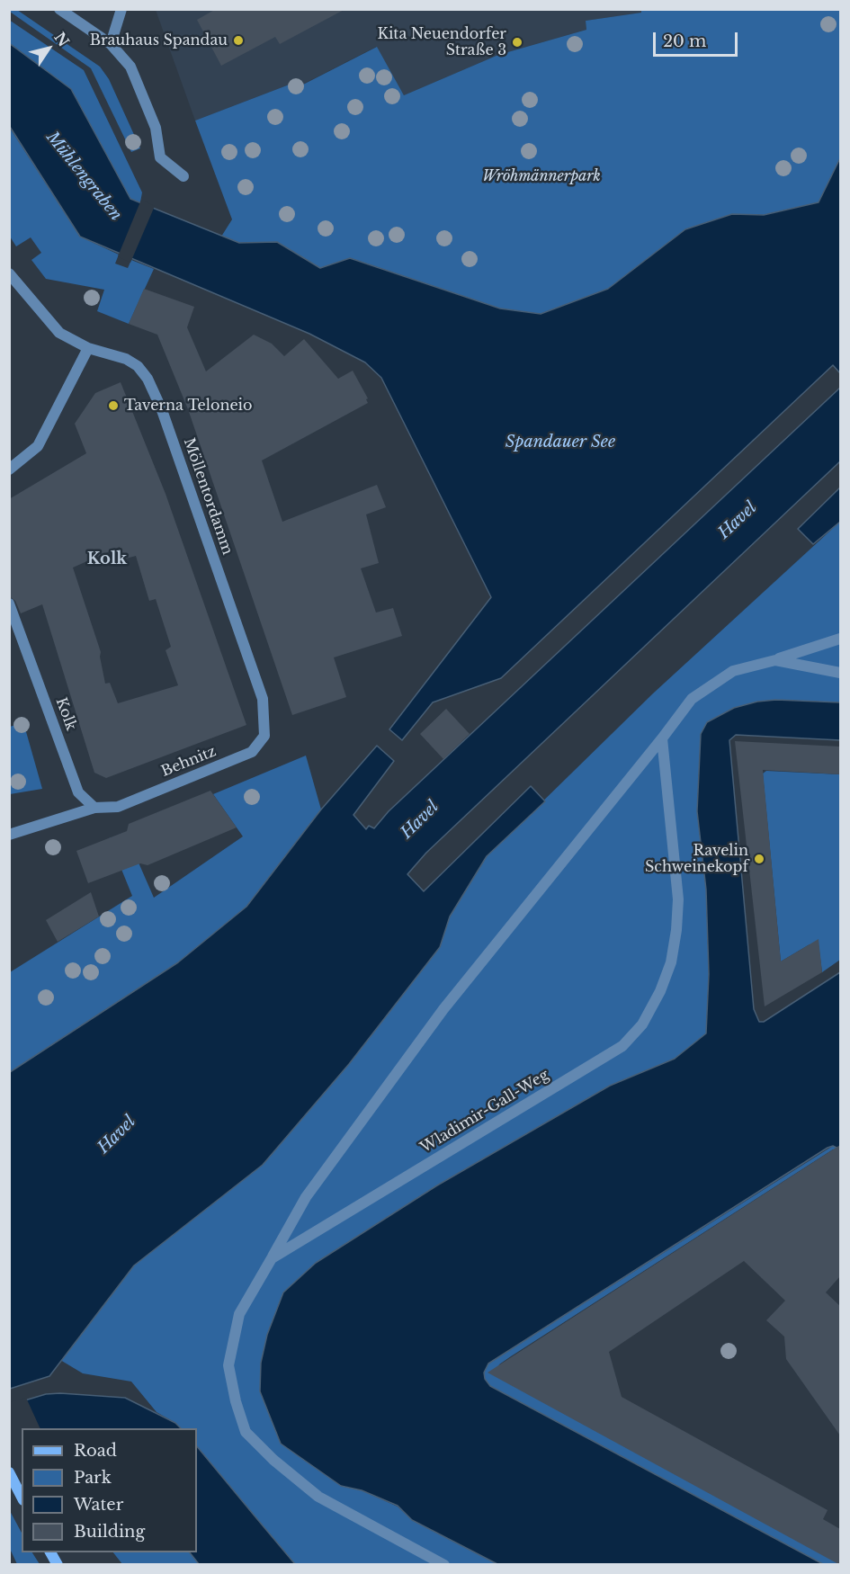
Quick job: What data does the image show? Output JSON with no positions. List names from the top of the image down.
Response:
{
  "streets": {
    "street": [
      "Möllentordamm",
      "Kolk",
      "Behnitz",
      "Wladimir-Gall-Weg"
    ]
  },
  "crossings": [
    ["Möllentordamm", "Behnitz"],
    ["Kolk", "Behnitz"]
  ],
  "districts": ["Kolk"],
  "water": ["Mühlengraben", "Spandauer See", "Havel"],
  "parks": ["Wröhmännerpark"],
  "places": [
    "Brauhaus Spandau",
    "Kita Neuendorfer Straße 3",
    "Taverna Teloneio",
    "Ravelin Schweinekopf"
  ],
  "legend": [
    "Road",
    "Park",
    "Water",
    "Building"
  ],
  "scale_bar": "20 m",
  "north": "top right"
}
